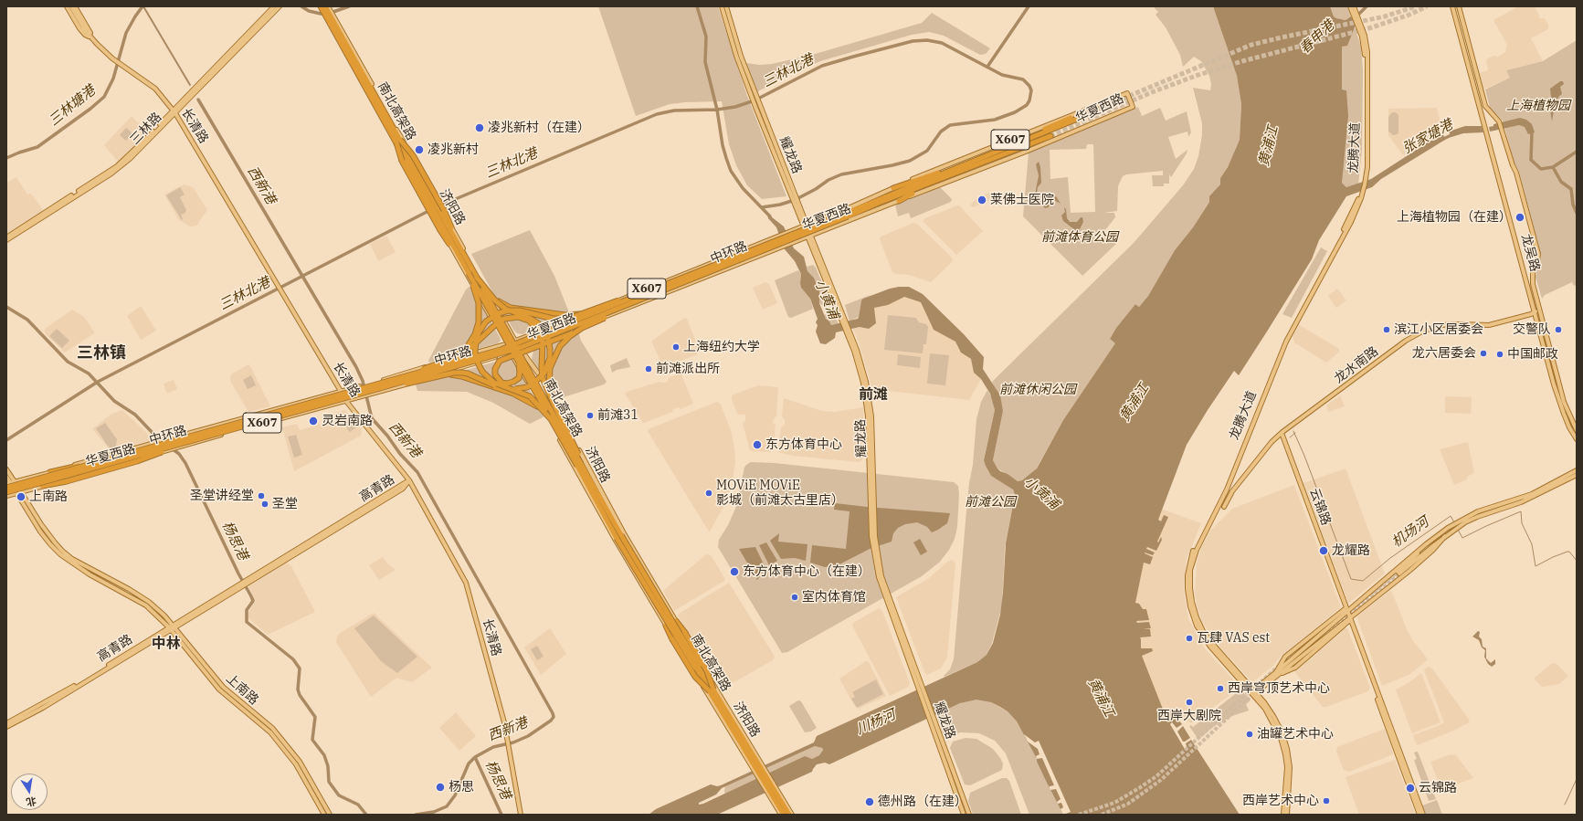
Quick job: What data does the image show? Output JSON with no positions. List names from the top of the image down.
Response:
{
  "streets": {
    "highway": ["南北高架路", "中环路"],
    "main road": [
      "华夏西路",
      "长清路",
      "三林路",
      "X607",
      "龙腾大道",
      "耀龙路",
      "济阳路",
      "龙吴路",
      "龙水南路",
      "高青路",
      "云锦路",
      "上南路"
    ]
  },
  "crossings": [
    ["华夏西路", "长清路"],
    ["华夏西路", "耀龙路"],
    ["华夏西路", "济阳路"],
    ["华夏西路", "中环路"],
    ["华夏西路", "上南路"],
    ["南北高架路", "济阳路"],
    ["长清路", "三林路"],
    ["长清路", "高青路"],
    ["龙吴路", "龙水南路"],
    ["龙水南路", "云锦路"],
    ["高青路", "上南路"]
  ],
  "districts": ["三林镇", "前滩", "中林"],
  "water": [
    "春申港",
    "三林北港",
    "三林塘港",
    "张家塘港",
    "黄浦江",
    "西新港",
    "小黄浦",
    "机场河",
    "杨思港",
    "川杨河"
  ],
  "parks": [
    "上海植物园",
    "前滩体育公园",
    "前滩休闲公园",
    "前滩公园"
  ],
  "places": [
    "凌兆新村（在建）",
    "凌兆新村",
    "莱佛士医院",
    "上海植物园（在建）",
    "滨江小区居委会",
    "交警队",
    "上海纽约大学",
    "龙六居委会",
    "中国邮政",
    "前滩派出所",
    "前滩31",
    "灵岩南路",
    "东方体育中心",
    "MOViE MOViE 影城（前滩太古里店）",
    "圣堂讲经堂",
    "上南路",
    "圣堂",
    "龙耀路",
    "东方体育中心（在建）",
    "室内体育馆",
    "瓦肆 VAS est",
    "西岸穹顶艺术中心",
    "西岸大剧院",
    "油罐艺术中心",
    "杨思",
    "云锦路",
    "西岸艺术中心",
    "德州路（在建）"
  ],
  "north": "bottom"
}
